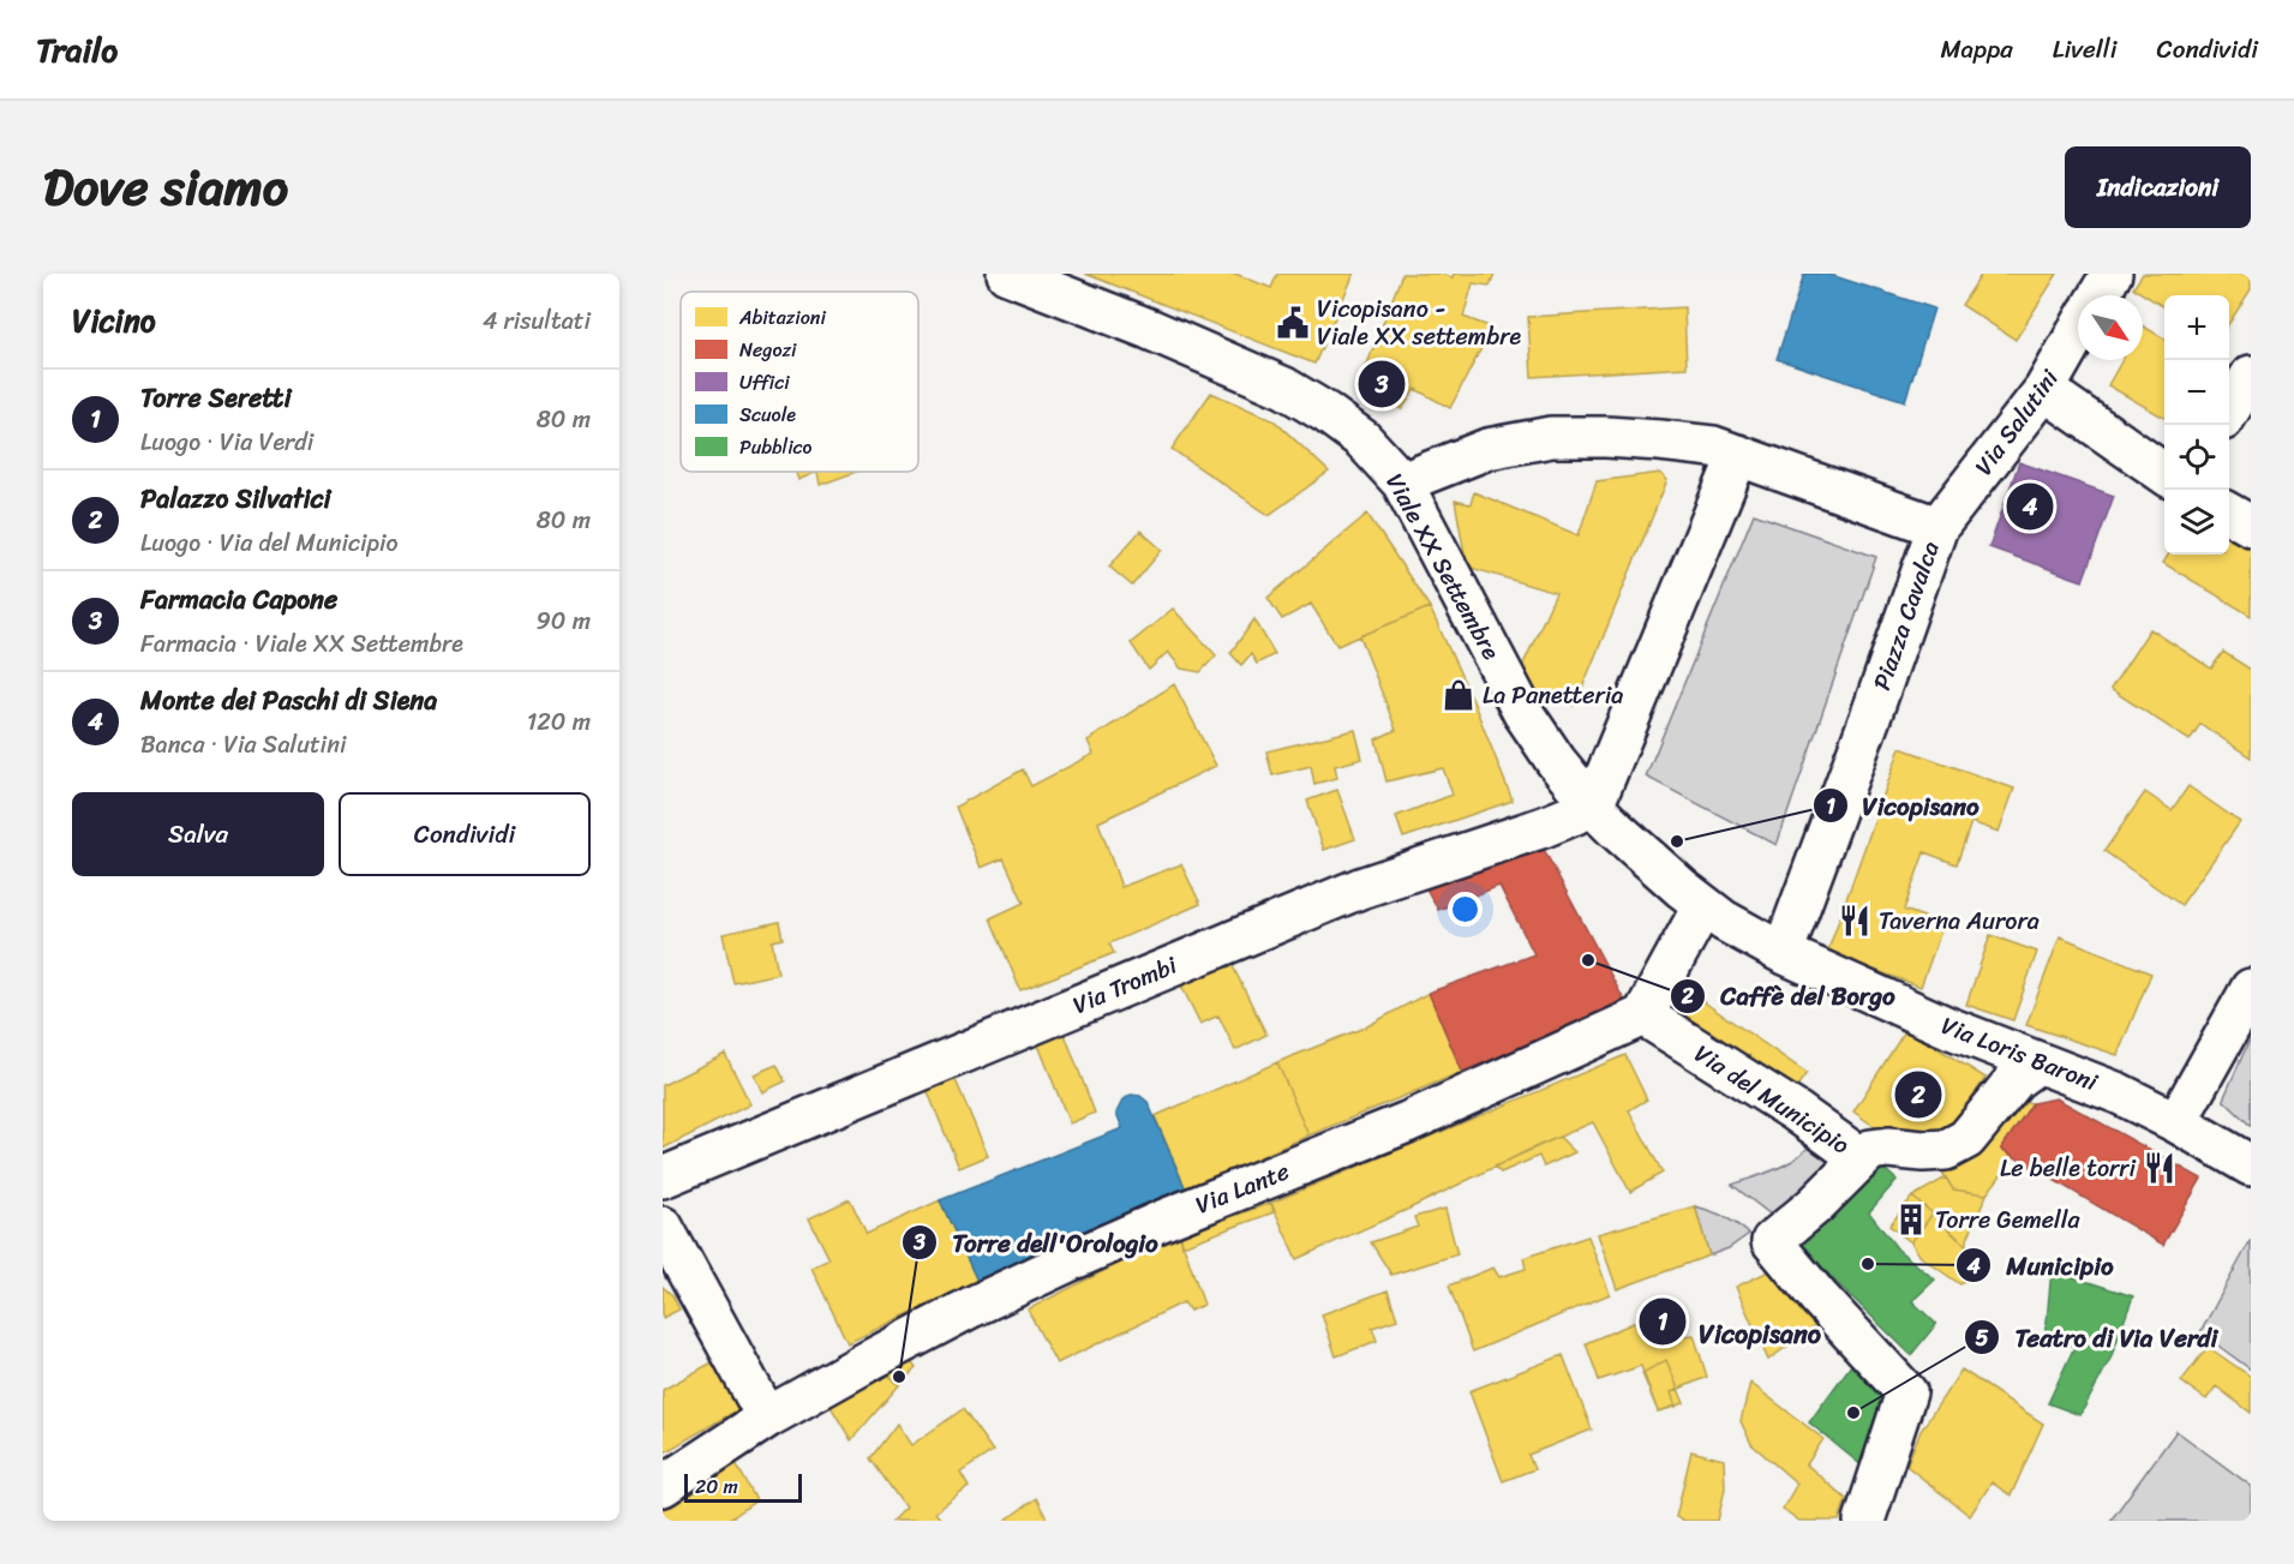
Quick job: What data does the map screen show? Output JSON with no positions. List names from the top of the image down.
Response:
{
  "streets": {
    "street": [
      "Via Salutini",
      "Viale XX Settembre",
      "Piazza Cavalca",
      "Via Trombi",
      "Via Loris Baroni",
      "Via del Municipio",
      "Via Lante"
    ]
  },
  "crossings": [
    ["Via Salutini", "Piazza Cavalca"],
    ["Viale XX Settembre", "Piazza Cavalca"],
    ["Viale XX Settembre", "Via Trombi"],
    ["Piazza Cavalca", "Via Loris Baroni"],
    ["Via Loris Baroni", "Via del Municipio"],
    ["Via del Municipio", "Via Lante"]
  ],
  "districts": ["Vicopisano"],
  "places": {
    "public building": ["Vicopisano - Viale XX settembre"],
    "shop": ["La Panetteria"],
    "other": [
      "Vicopisano",
      "Caffè del Borgo",
      "Municipio",
      "Torre dell'Orologio",
      "Teatro di Via Verdi"
    ],
    "restaurant": ["Taverna Aurora", "Le belle torri"],
    "building": ["Torre Gemella"]
  },
  "legend": [
    "Abitazioni",
    "Negozi",
    "Uffici",
    "Scuole",
    "Pubblico"
  ],
  "scale_bar": "20 m",
  "north": "bottom right",
  "page": {
    "header": "Trailo",
    "nav": ["Mappa", "Livelli", "Condividi"],
    "title": "Dove siamo",
    "buttons": [
      "Indicazioni",
      ["Salva", "Condividi"]
    ],
    "heading": ["Vicino", "4 risultati"],
    "map_buttons": ["+", "−"],
    "pins": [
      "3",
      "4",
      "2",
      "1"
    ],
    "list": [
      {
        "mark": "1",
        "name": "Torre Seretti",
        "note": "Luogo · Via Verdi",
        "value": "80 m"
      },
      {
        "mark": "2",
        "name": "Palazzo Silvatici",
        "note": "Luogo · Via del Municipio",
        "value": "80 m"
      },
      {
        "mark": "3",
        "name": "Farmacia Capone",
        "note": "Farmacia · Viale XX Settembre",
        "value": "90 m"
      },
      {
        "mark": "4",
        "name": "Monte dei Paschi di Siena",
        "note": "Banca · Via Salutini",
        "value": "120 m"
      }
    ],
    "scale": "20 m"
  }
}
